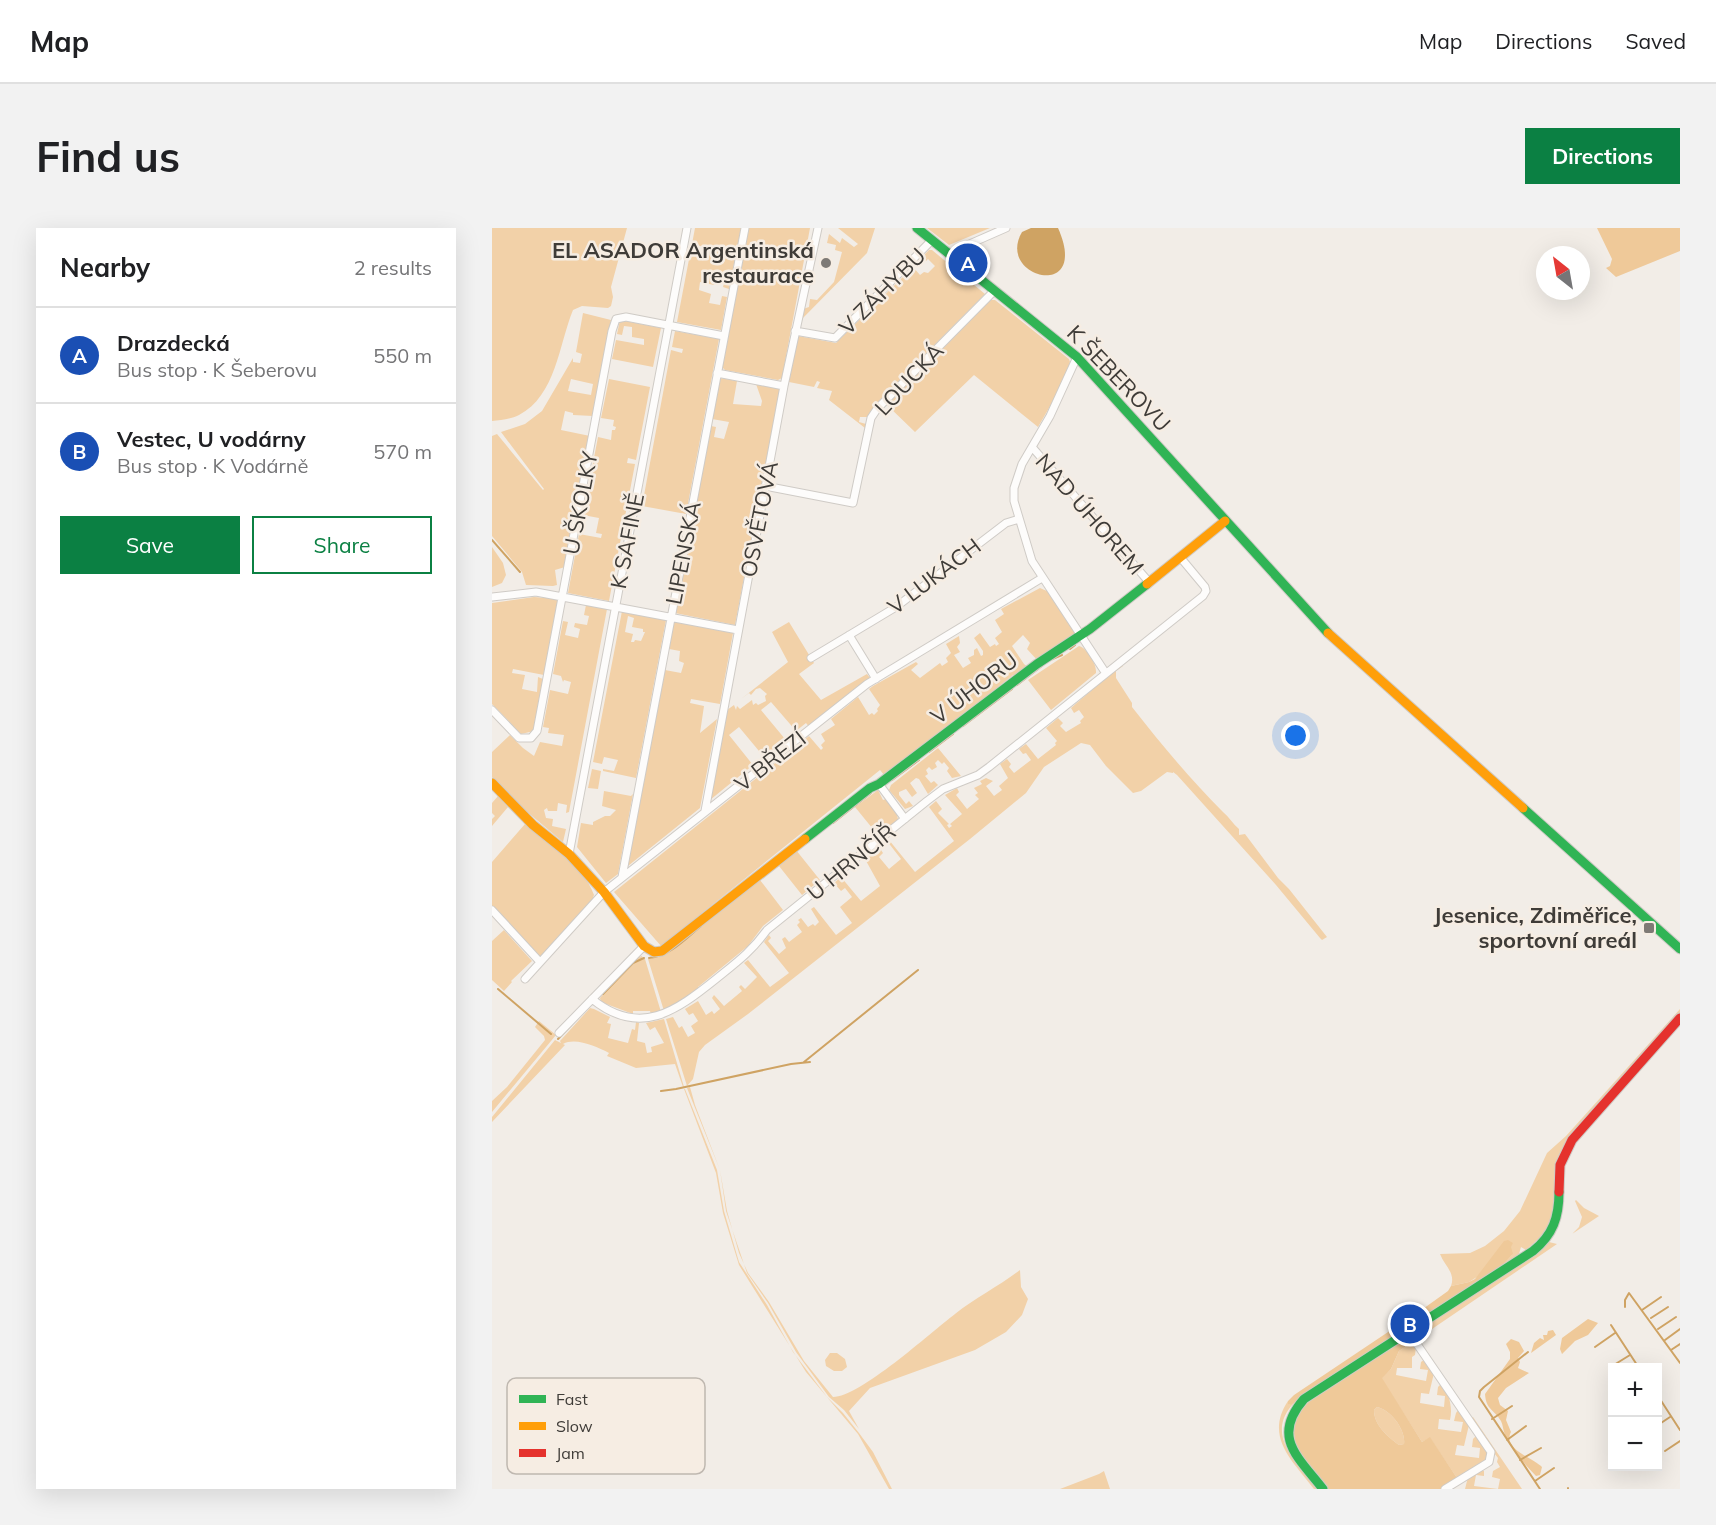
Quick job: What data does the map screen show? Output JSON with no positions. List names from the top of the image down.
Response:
{
  "streets": {
    "street": [
      "V ZÁHYBU",
      "K ŠEBEROVU",
      "LOUCKÁ",
      "U ŠKOLKY",
      "NAD ÚHOREM",
      "OSVĚTOVÁ",
      "K SAFINĚ",
      "LIPENSKÁ",
      "V LUKÁCH",
      "V ÚHORU",
      "V BŘEZÍ",
      "U HRNČÍŘ"
    ]
  },
  "crossings": [
    ["V ZÁHYBU", "K ŠEBEROVU"],
    ["V ZÁHYBU", "OSVĚTOVÁ"],
    ["K ŠEBEROVU", "LOUCKÁ"],
    ["K ŠEBEROVU", "V ÚHORU"],
    ["LOUCKÁ", "OSVĚTOVÁ"],
    ["U ŠKOLKY", "K SAFINĚ"],
    ["NAD ÚHOREM", "V ÚHORU"],
    ["OSVĚTOVÁ", "V BŘEZÍ"],
    ["LIPENSKÁ", "V BŘEZÍ"],
    ["V ÚHORU", "U HRNČÍŘ"]
  ],
  "places": {
    "other": ["EL ASADOR Argentinská restaurace"],
    "transit": ["Jesenice, Zdiměřice, sportovní areál"]
  },
  "legend": ["Fast", "Slow", "Jam"],
  "north": "top left",
  "page": {
    "header": "Map",
    "nav": ["Map", "Directions", "Saved"],
    "buttons": [
      "Directions",
      ["Save", "Share"]
    ],
    "title": "Find us",
    "heading": ["Nearby", "2 results"],
    "pins": ["A", "B"],
    "list": [
      {
        "mark": "A",
        "name": "Drazdecká",
        "note": "Bus stop · K Šeberovu",
        "value": "550 m"
      },
      {
        "mark": "B",
        "name": "Vestec, U vodárny",
        "note": "Bus stop · K Vodárně",
        "value": "570 m"
      }
    ],
    "map_buttons": ["+", "−"]
  }
}
